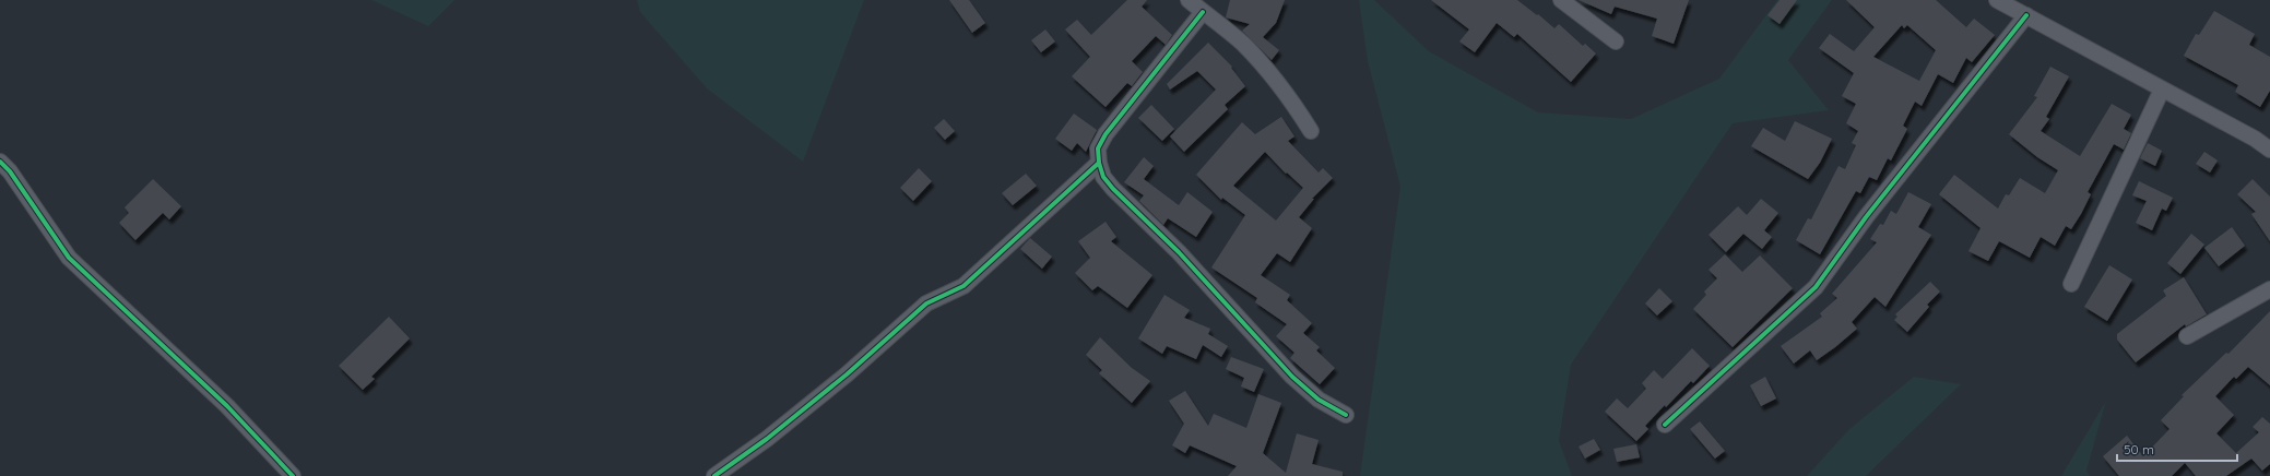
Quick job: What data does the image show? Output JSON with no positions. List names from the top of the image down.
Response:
{
  "scale_bar": "50 m"
}
